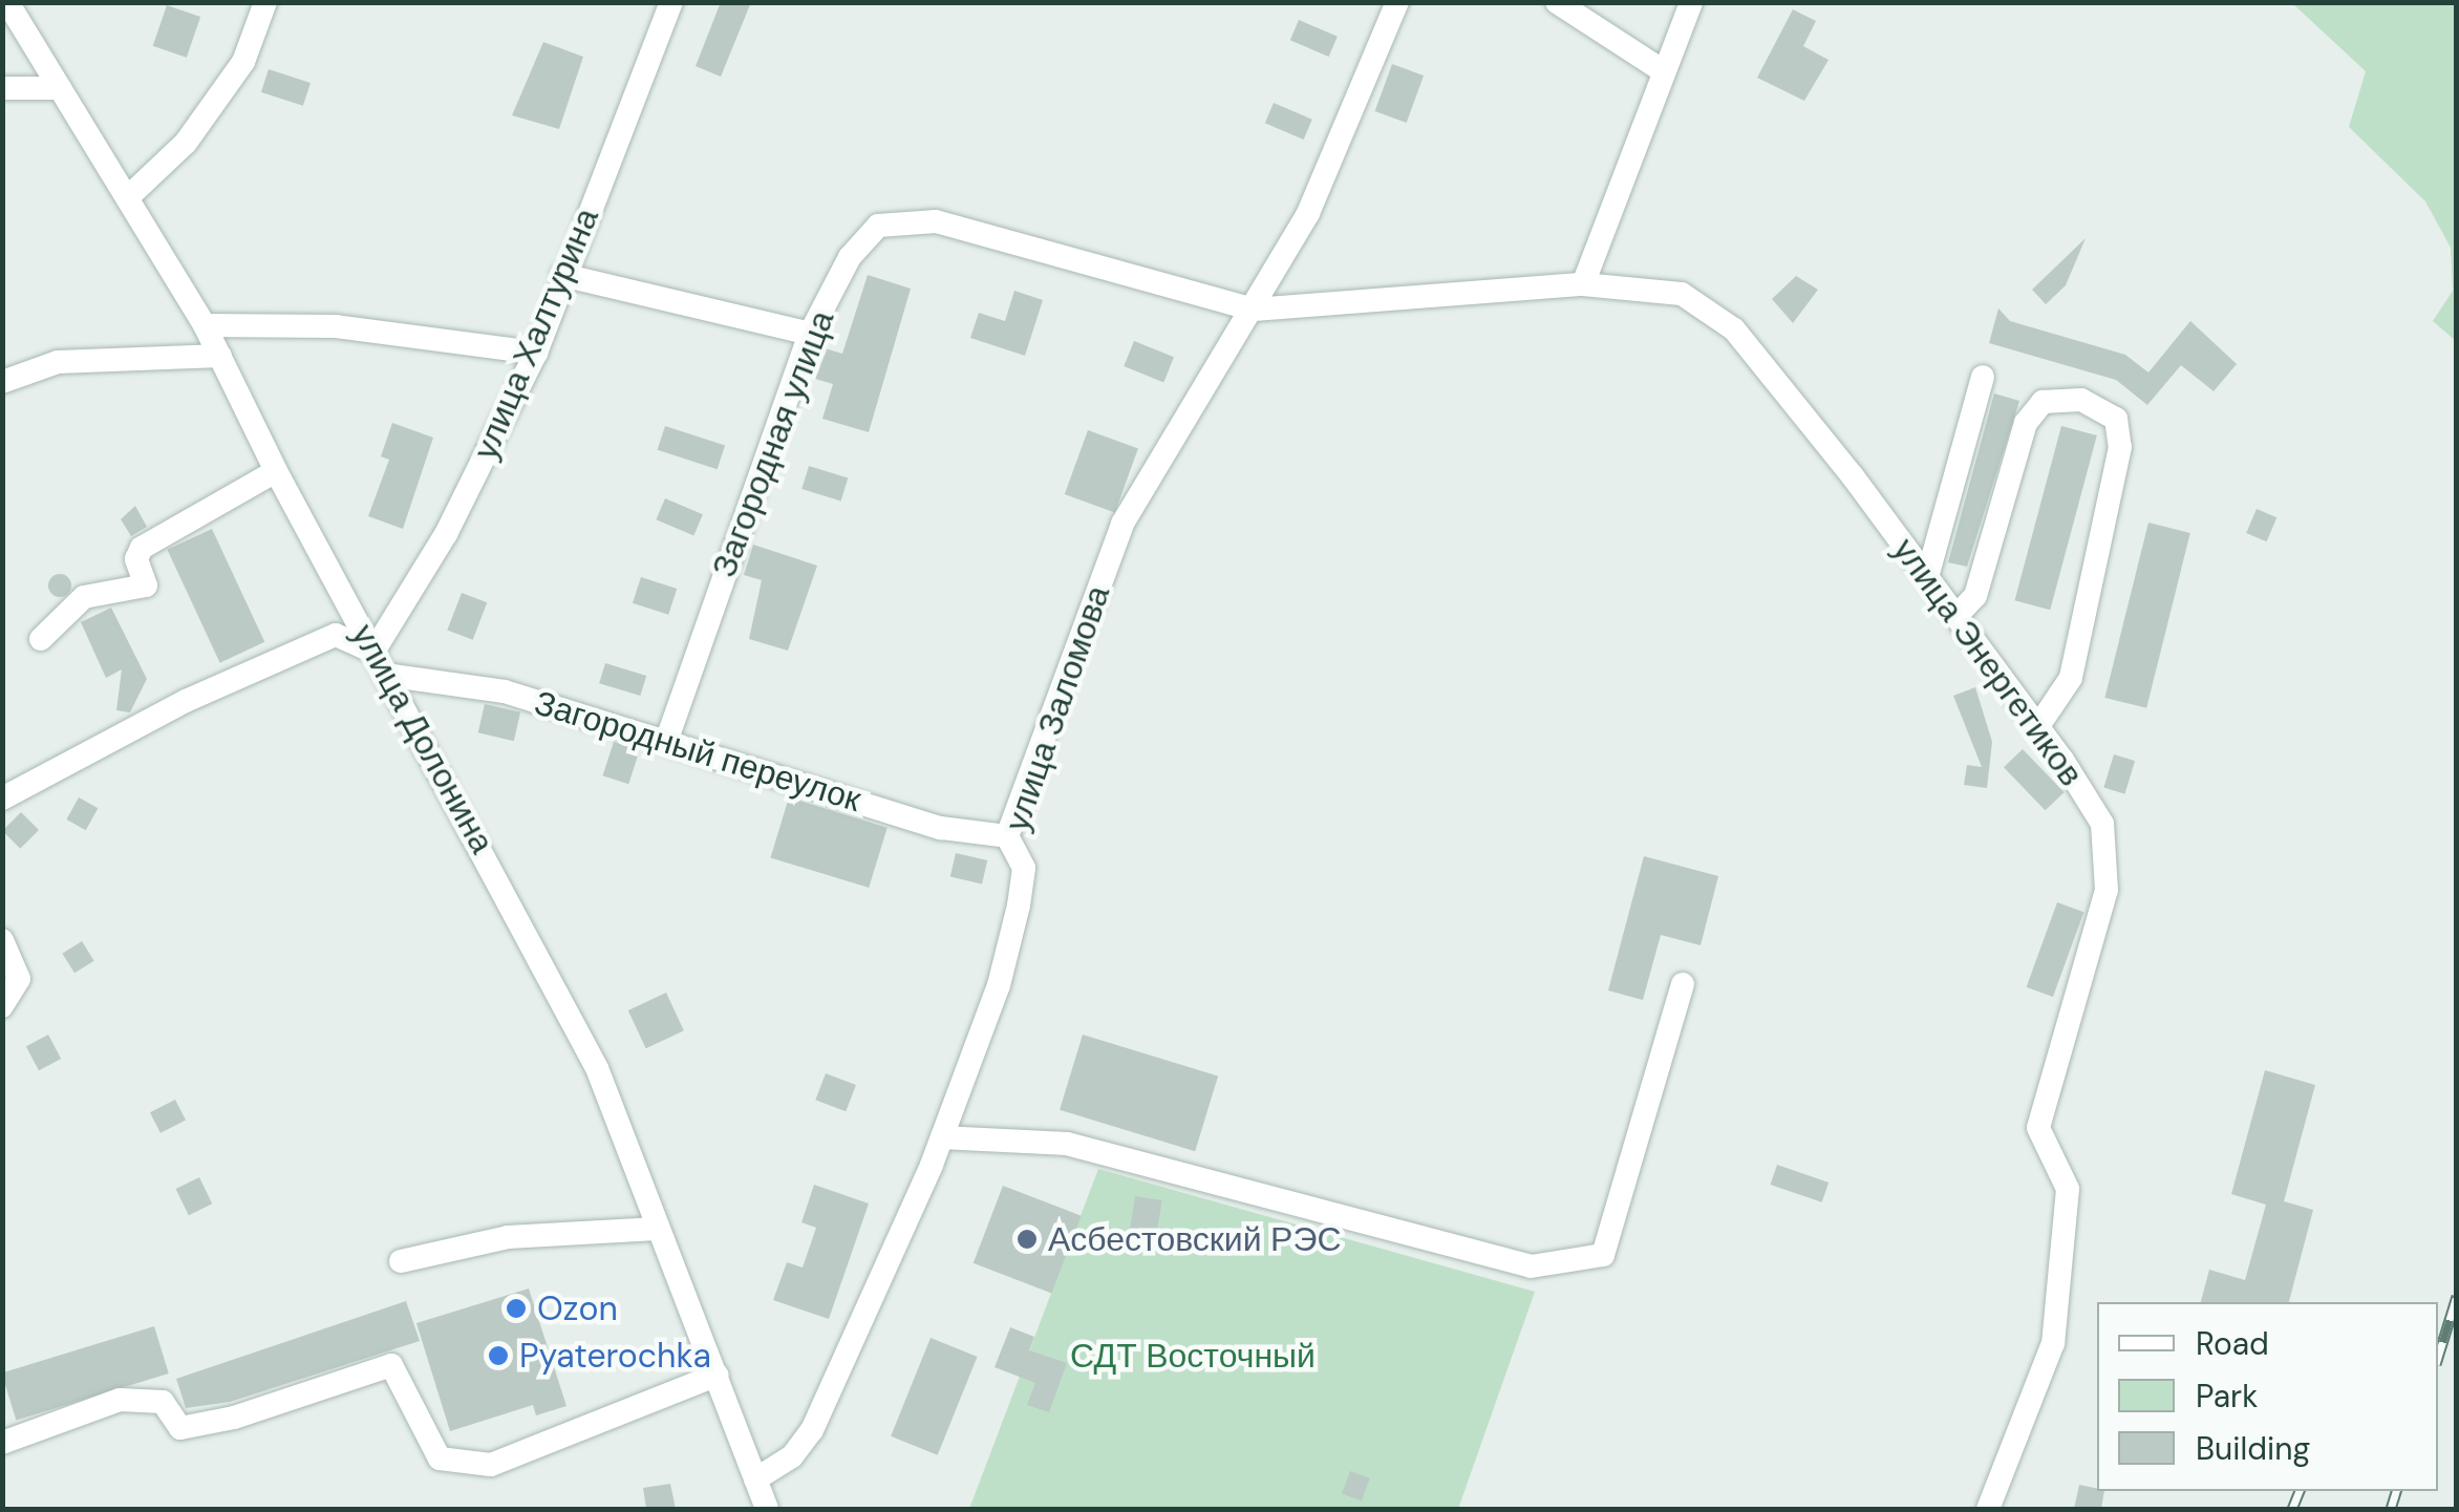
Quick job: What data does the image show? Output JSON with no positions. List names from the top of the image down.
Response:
{
  "streets": {
    "street": [
      "улица Халтурина",
      "Загородная улица",
      "улица Энергетиков",
      "улица Заломова",
      "улица Долонина",
      "Загородный переулок"
    ]
  },
  "crossings": [
    ["улица Халтурина", "улица Долонина"],
    ["Загородная улица", "улица Энергетиков"],
    ["Загородная улица", "улица Заломова"],
    ["Загородная улица", "Загородный переулок"],
    ["улица Энергетиков", "улица Заломова"],
    ["улица Заломова", "улица Долонина"],
    ["улица Заломова", "Загородный переулок"],
    ["улица Долонина", "Загородный переулок"]
  ],
  "parks": ["СДТ Восточный"],
  "places": ["Асбестовский РЭС", "Ozon", "Pyaterochka"],
  "legend": ["Road", "Park", "Building"]
}
